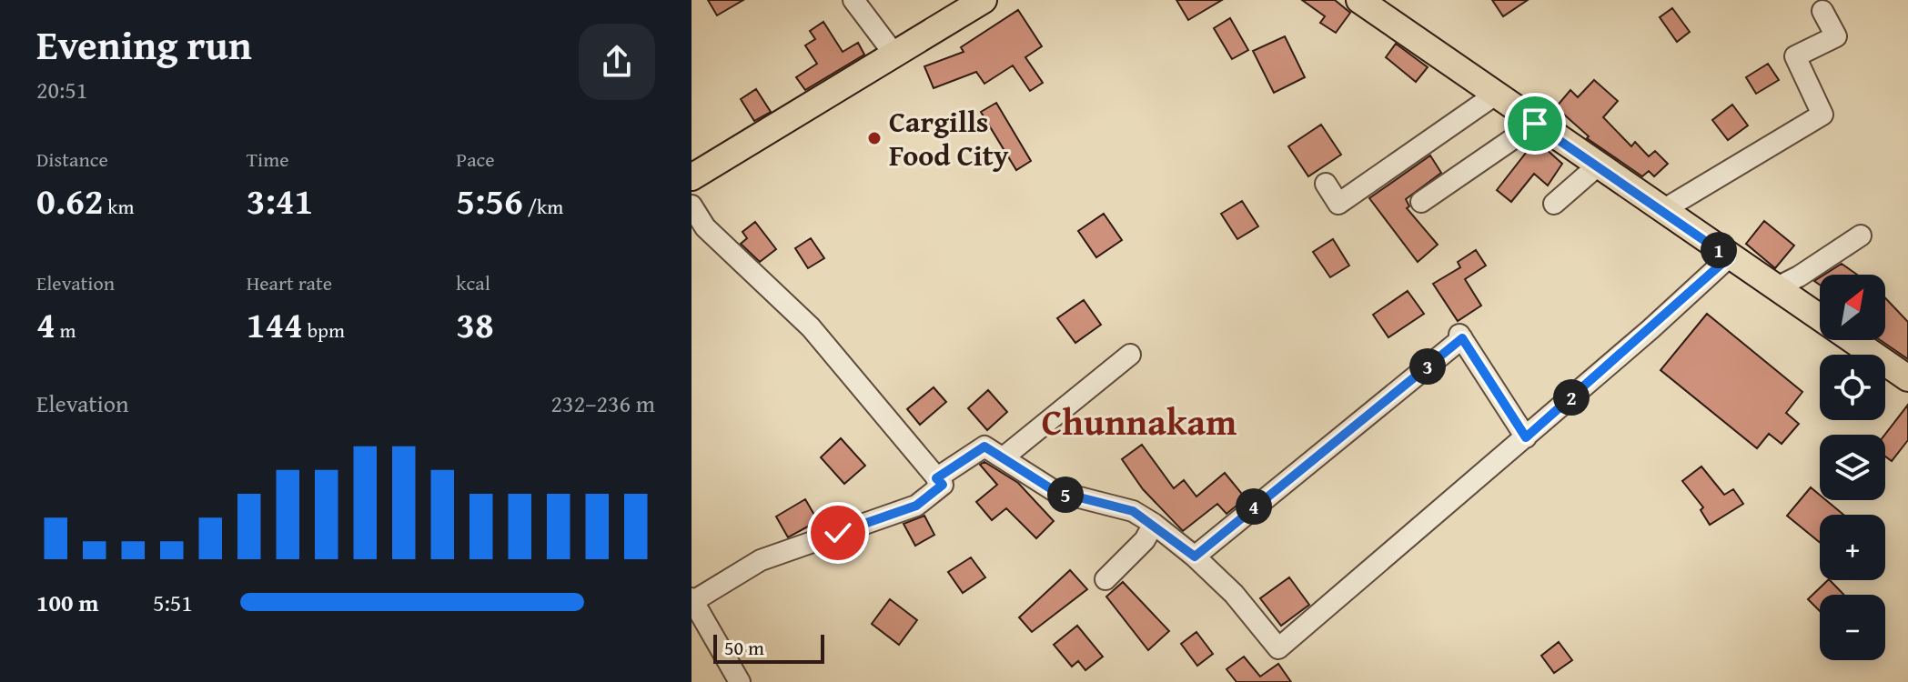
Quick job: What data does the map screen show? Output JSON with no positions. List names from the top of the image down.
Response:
{
  "districts": ["Chunnakam"],
  "places": ["Cargills Food City"],
  "scale_bar": "50 m",
  "north": "top right",
  "page": {
    "heading": ["Evening run", "20:51"],
    "stats": [
      ["Distance", "0.62 km"],
      ["Time", "3:41"],
      ["Pace", "5:56 /km"],
      ["Elevation", "4 m"],
      ["Heart rate", "144 bpm"],
      ["kcal", "38"]
    ],
    "pins": [
      "1",
      "3",
      "2",
      "5",
      "4"
    ],
    "map_buttons": ["+", "−"],
    "chart": ["Elevation", "232–236 m"],
    "list": [
      {
        "name": "100 m",
        "note": "5:51"
      }
    ],
    "scale": "50 m"
  }
}
